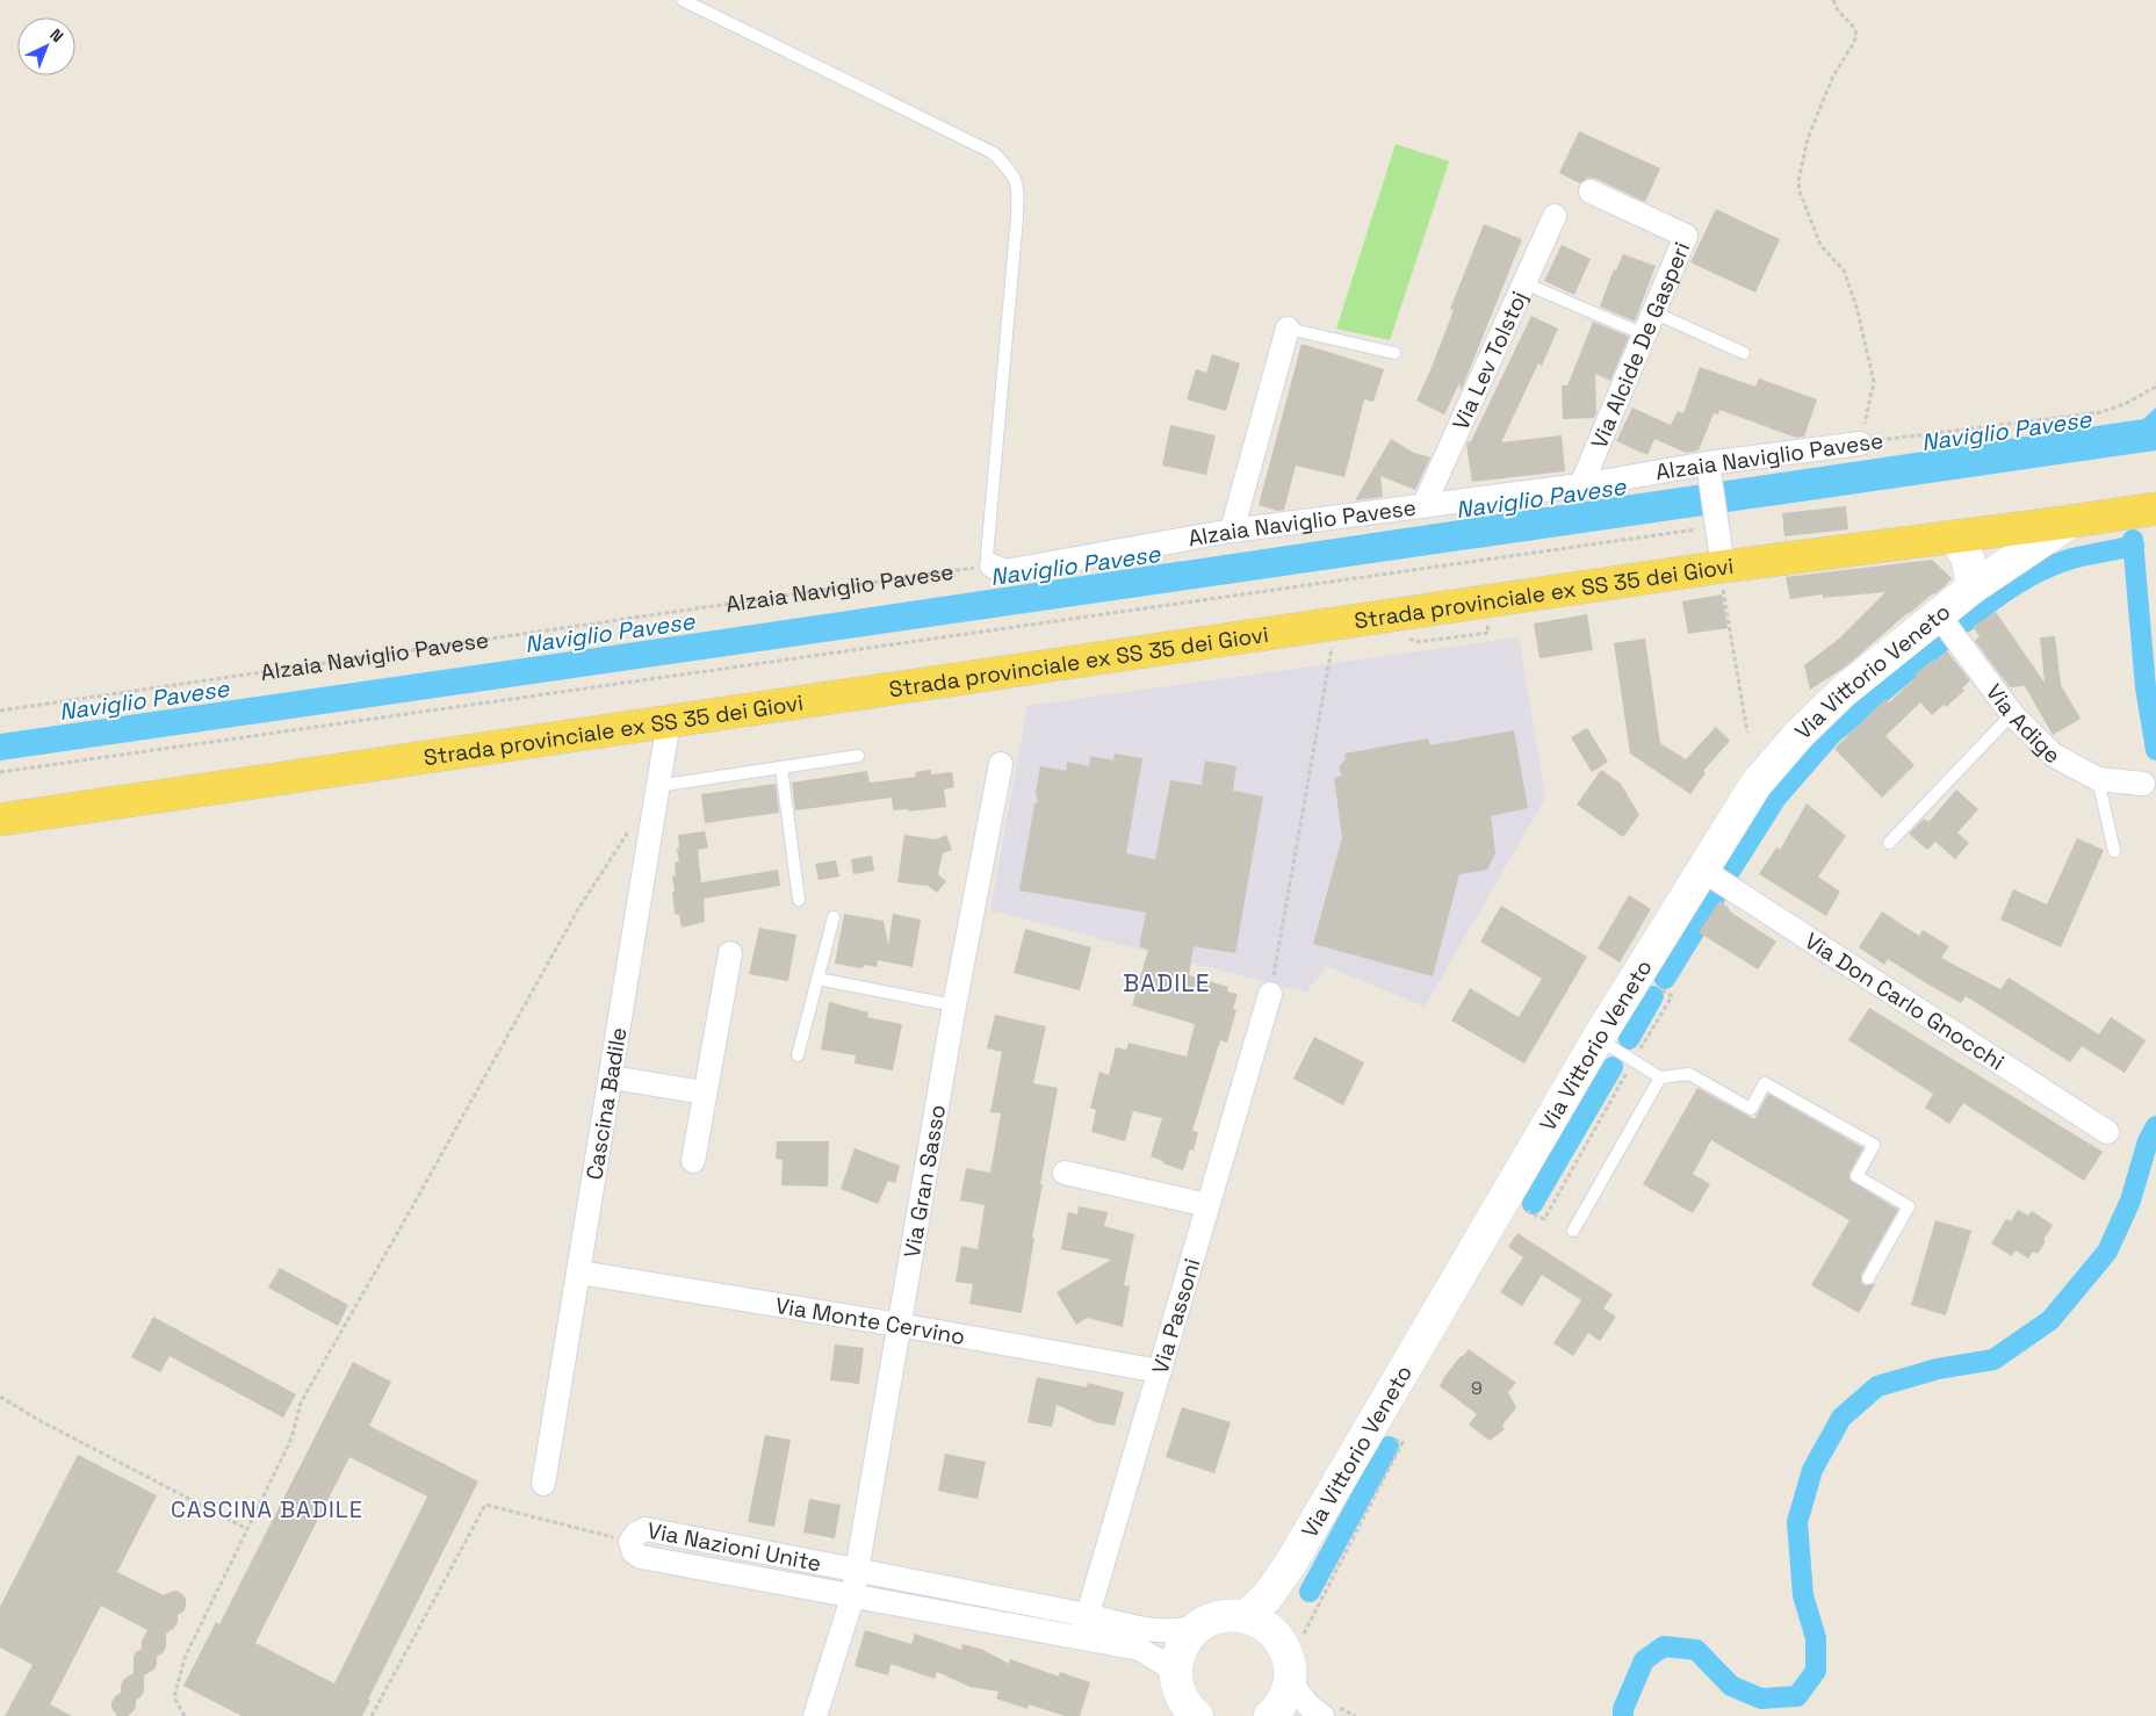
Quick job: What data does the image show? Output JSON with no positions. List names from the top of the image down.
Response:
{
  "streets": {
    "main road": ["Strada provinciale ex SS 35 dei Giovi"],
    "street": [
      "Via Alcide De Gasperi",
      "Via Lev Tolstoj",
      "Alzaia Naviglio Pavese",
      "Via Vittorio Veneto",
      "Via Adige",
      "Via Don Carlo Gnocchi",
      "Cascina Badile",
      "Via Gran Sasso",
      "Via Passoni",
      "Via Monte Cervino",
      "Via Nazioni Unite"
    ]
  },
  "crossings": [
    ["Via Alcide De Gasperi", "Alzaia Naviglio Pavese"],
    ["Via Lev Tolstoj", "Alzaia Naviglio Pavese"],
    ["Strada provinciale ex SS 35 dei Giovi", "Via Vittorio Veneto"],
    ["Strada provinciale ex SS 35 dei Giovi", "Cascina Badile"],
    ["Via Vittorio Veneto", "Via Adige"],
    ["Via Vittorio Veneto", "Via Don Carlo Gnocchi"],
    ["Cascina Badile", "Via Monte Cervino"],
    ["Via Gran Sasso", "Via Monte Cervino"],
    ["Via Gran Sasso", "Via Nazioni Unite"],
    ["Via Passoni", "Via Monte Cervino"],
    ["Via Passoni", "Via Nazioni Unite"]
  ],
  "districts": ["BADILE", "CASCINA BADILE"],
  "water": ["Naviglio Pavese"],
  "house_numbers": ["9"],
  "north": "top right"
}
